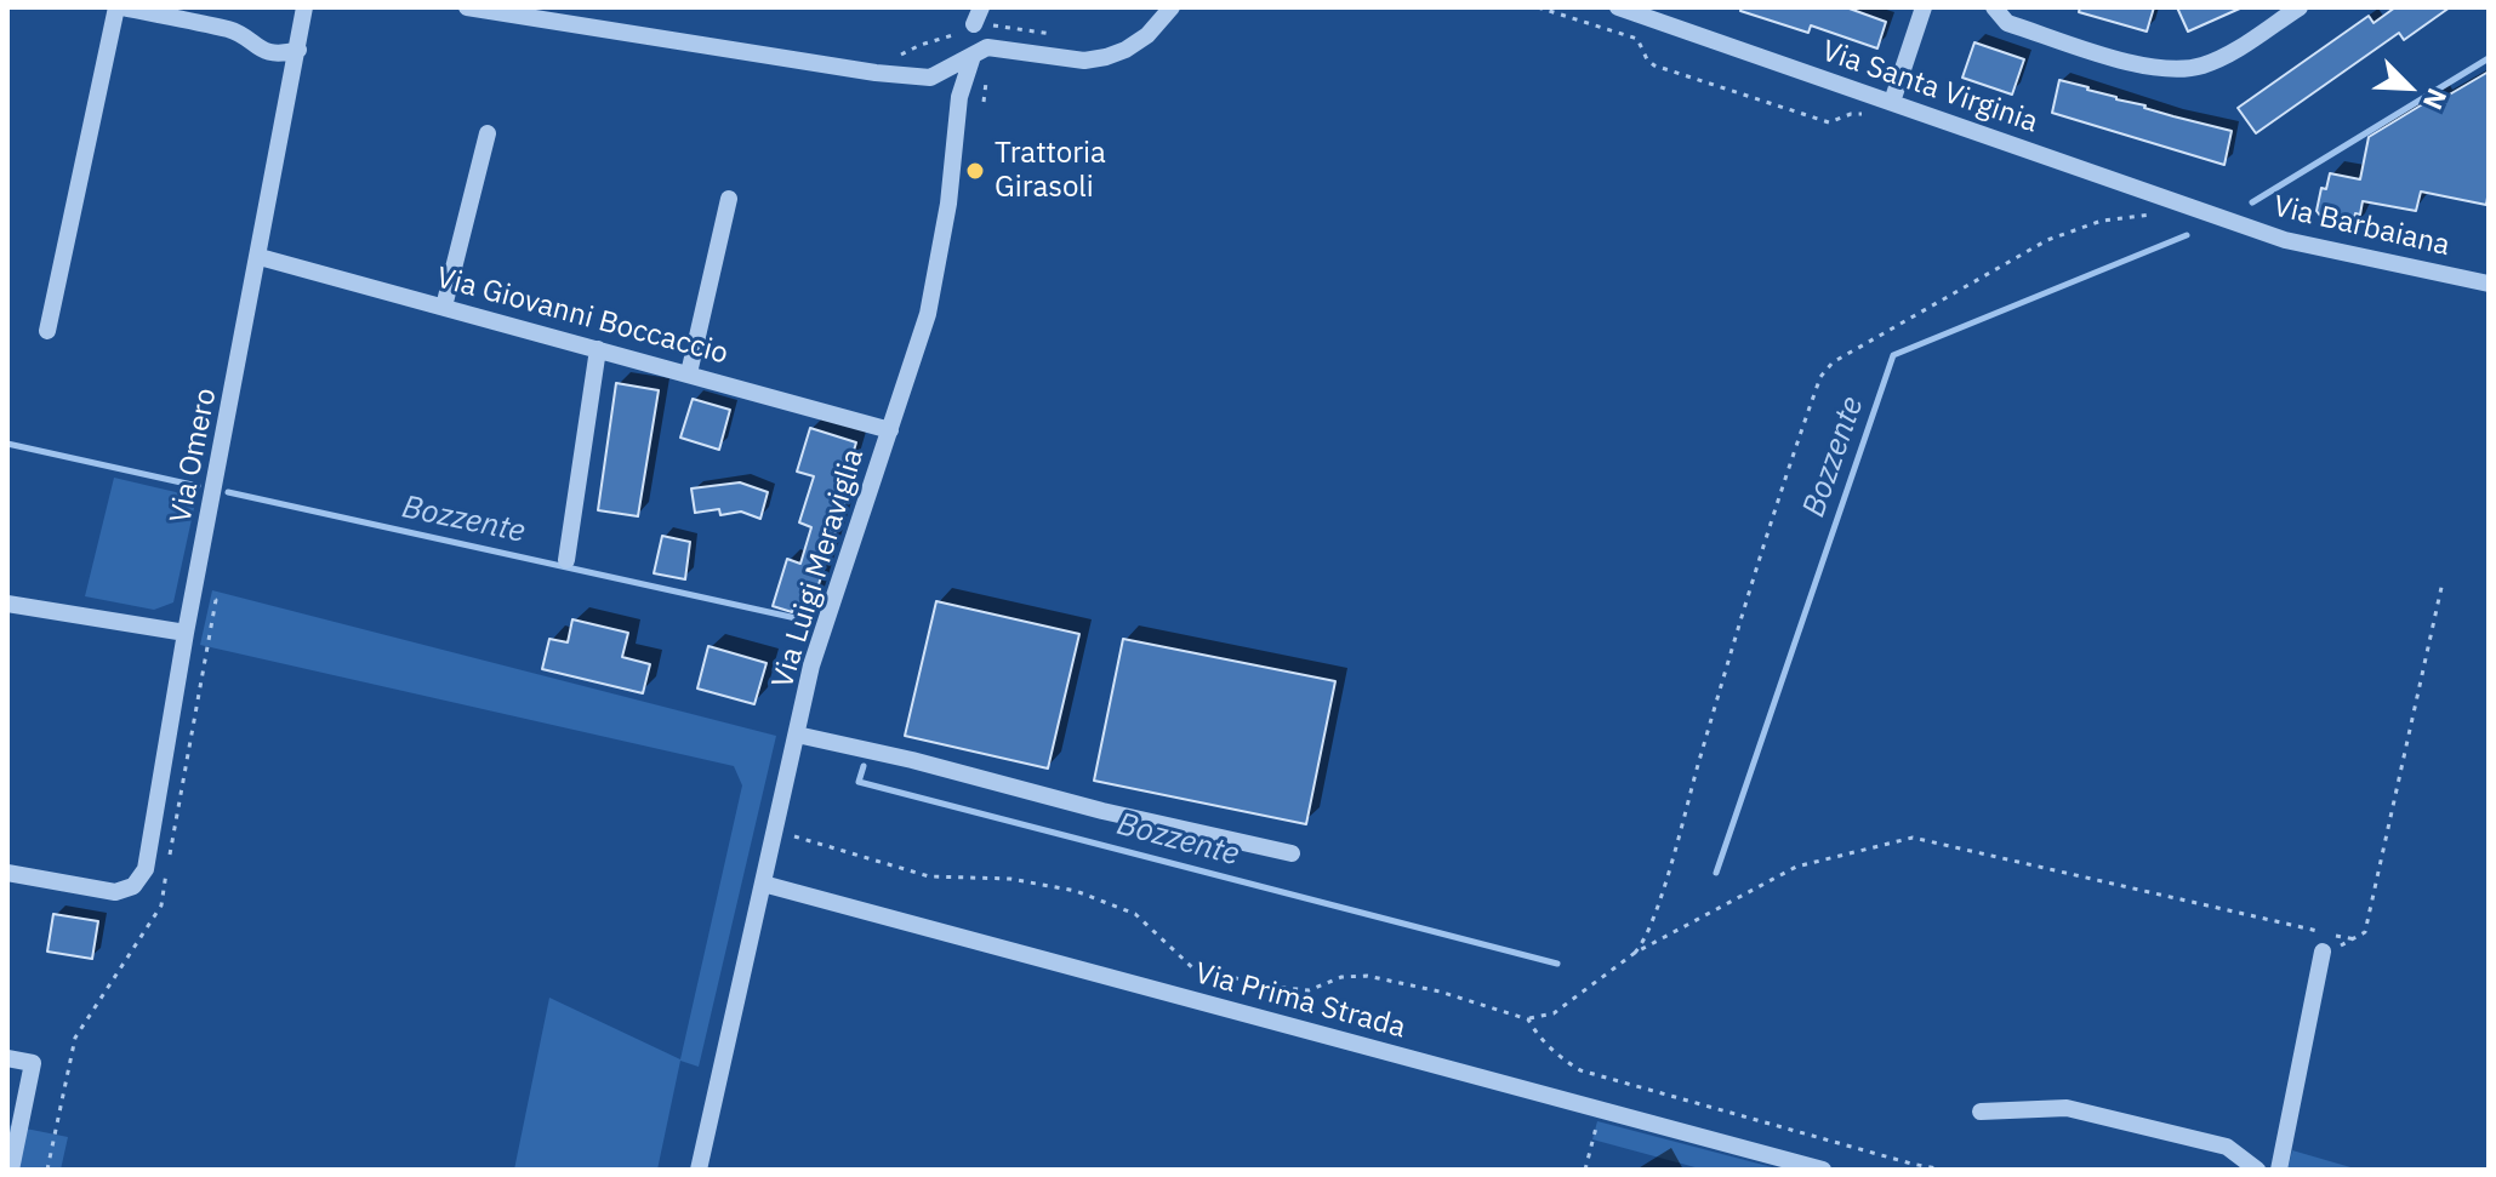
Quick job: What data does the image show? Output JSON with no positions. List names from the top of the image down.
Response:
{
  "streets": {
    "street": [
      "Via Santa Virginia",
      "Via Barbaiana",
      "Via Giovanni Boccaccio",
      "Via Omero",
      "Via Luigi Meraviglia",
      "Via Prima Strada"
    ]
  },
  "crossings": [
    ["Via Santa Virginia", "Via Barbaiana"],
    ["Via Giovanni Boccaccio", "Via Omero"],
    ["Via Giovanni Boccaccio", "Via Luigi Meraviglia"],
    ["Via Luigi Meraviglia", "Via Prima Strada"]
  ],
  "water": ["Bozzente"],
  "places": ["Trattoria Girasoli"],
  "north": "bottom right"
}
